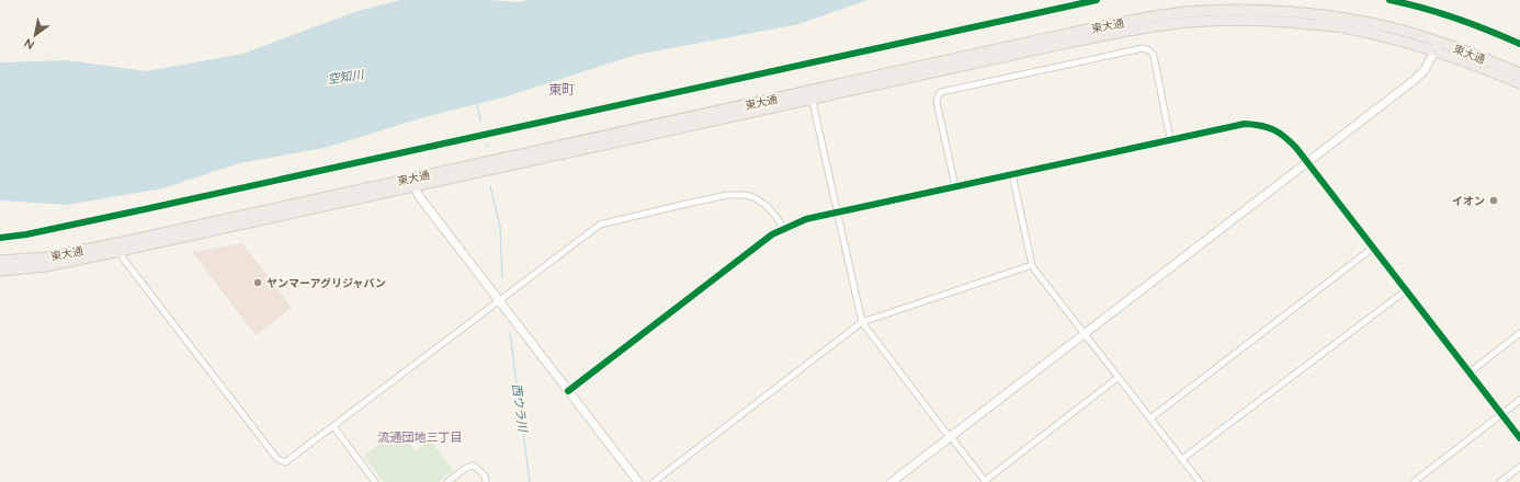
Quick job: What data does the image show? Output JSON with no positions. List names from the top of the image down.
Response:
{
  "streets": {
    "highway": ["東大通"]
  },
  "districts": ["東町", "流通団地三丁目"],
  "water": ["空知川", "西ウラ川"],
  "places": ["イオン", "ヤンマーアグリジャパン"],
  "north": "bottom left"
}
